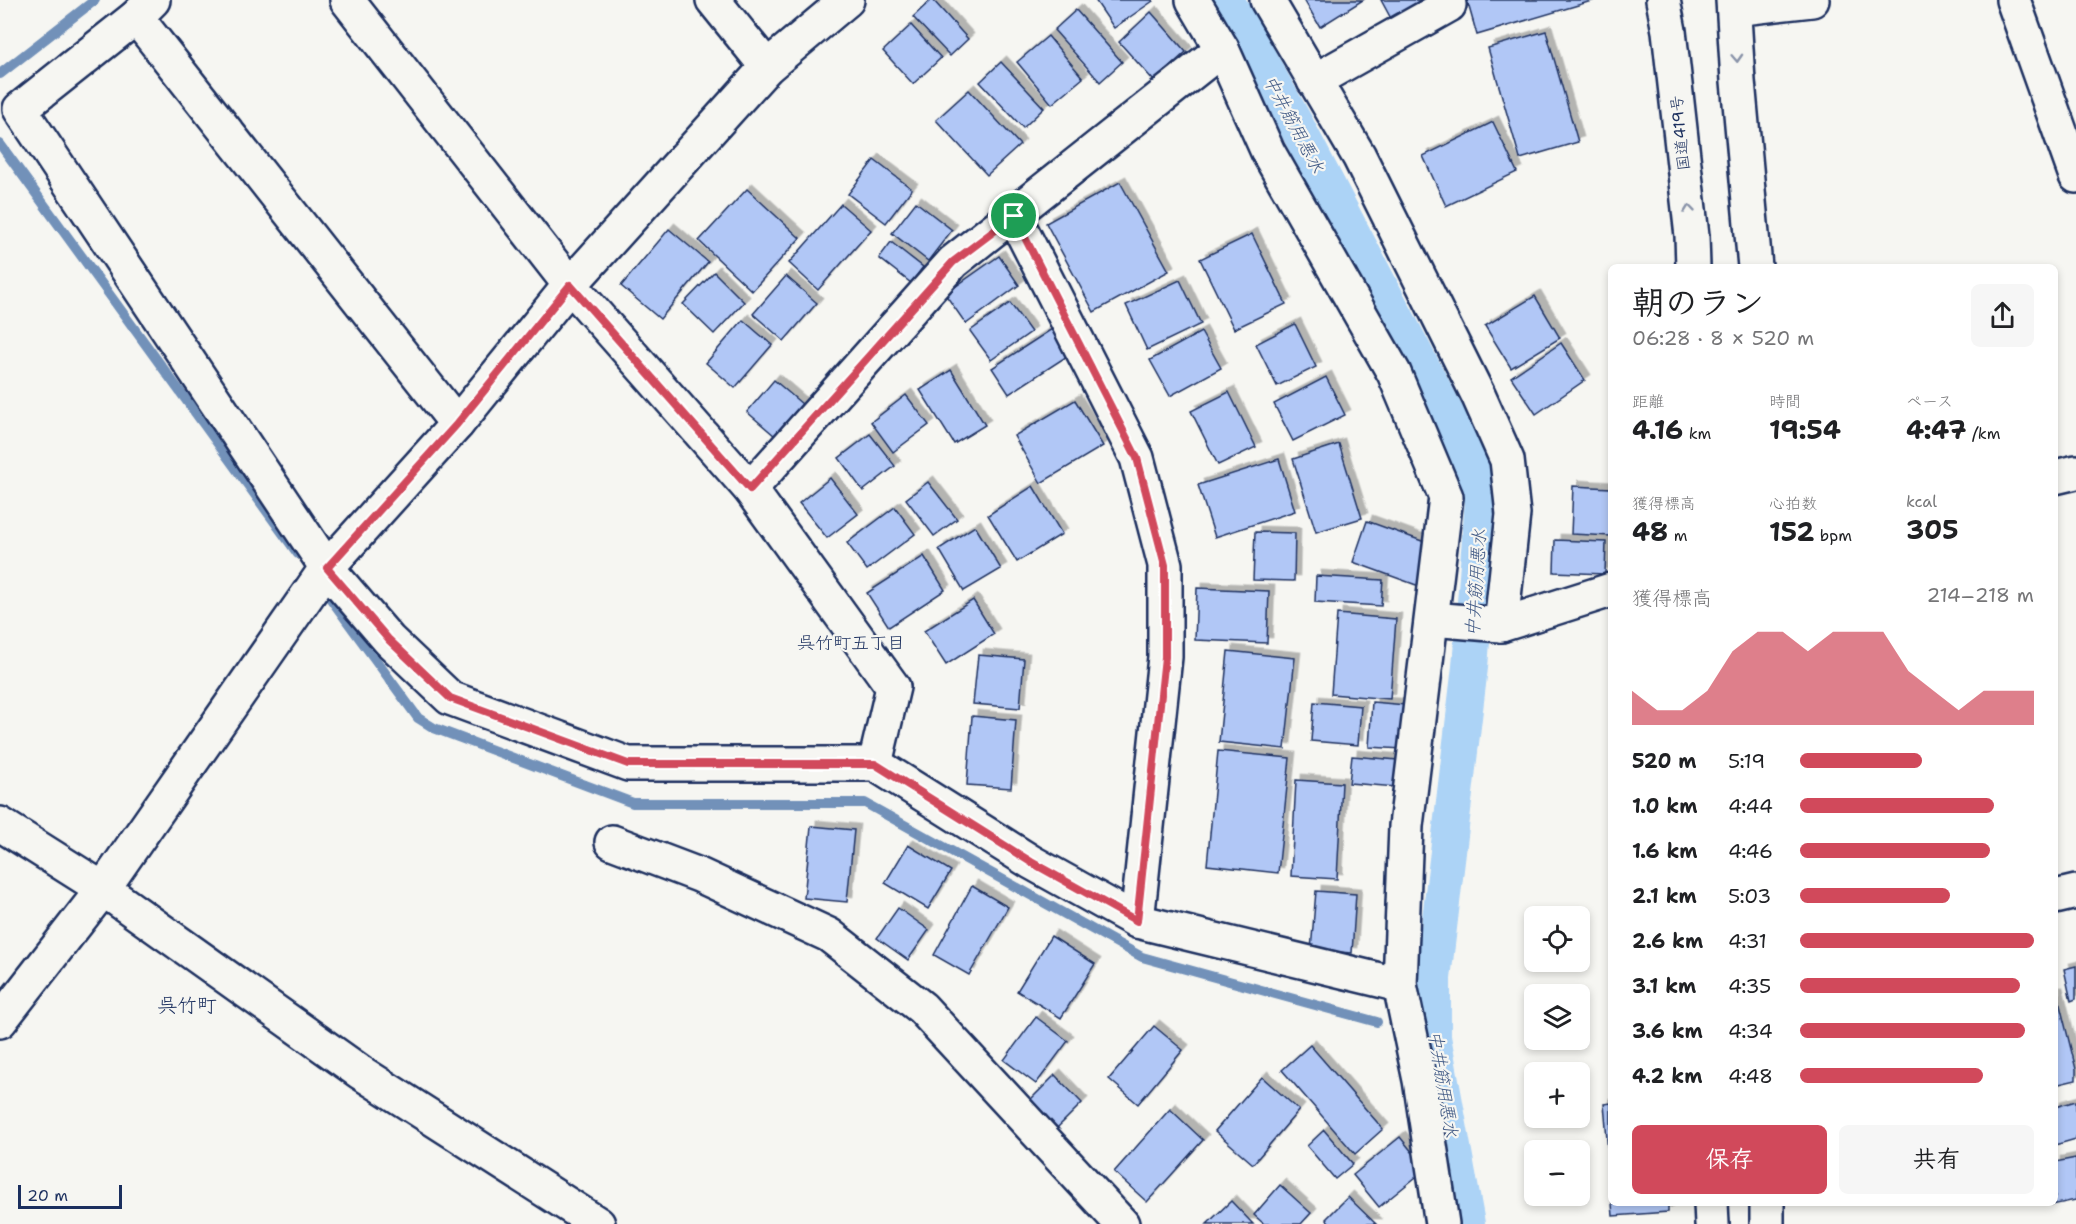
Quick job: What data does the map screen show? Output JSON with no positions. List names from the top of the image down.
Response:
{
  "streets": {
    "main road": ["国道419号"]
  },
  "districts": ["呉竹町五丁目", "呉竹町"],
  "water": ["中井筋用悪水"],
  "scale_bar": "20 m",
  "page": {
    "heading": ["朝のラン", "06:28 · 8 × 520 m"],
    "stats": [
      ["距離", "4.16 km"],
      ["時間", "19:54"],
      ["ペース", "4:47 /km"],
      ["獲得標高", "48 m"],
      ["心拍数", "152 bpm"],
      ["kcal", "305"]
    ],
    "chart": ["獲得標高", "214–218 m"],
    "list": [
      {
        "name": "520 m",
        "note": "5:19"
      },
      {
        "name": "1.0 km",
        "note": "4:44"
      },
      {
        "name": "1.6 km",
        "note": "4:46"
      },
      {
        "name": "2.1 km",
        "note": "5:03"
      },
      {
        "name": "2.6 km",
        "note": "4:31"
      },
      {
        "name": "3.1 km",
        "note": "4:35"
      },
      {
        "name": "3.6 km",
        "note": "4:34"
      },
      {
        "name": "4.2 km",
        "note": "4:48"
      }
    ],
    "map_buttons": ["+", "−"],
    "buttons": ["保存", "共有"],
    "scale": "20 m"
  }
}
